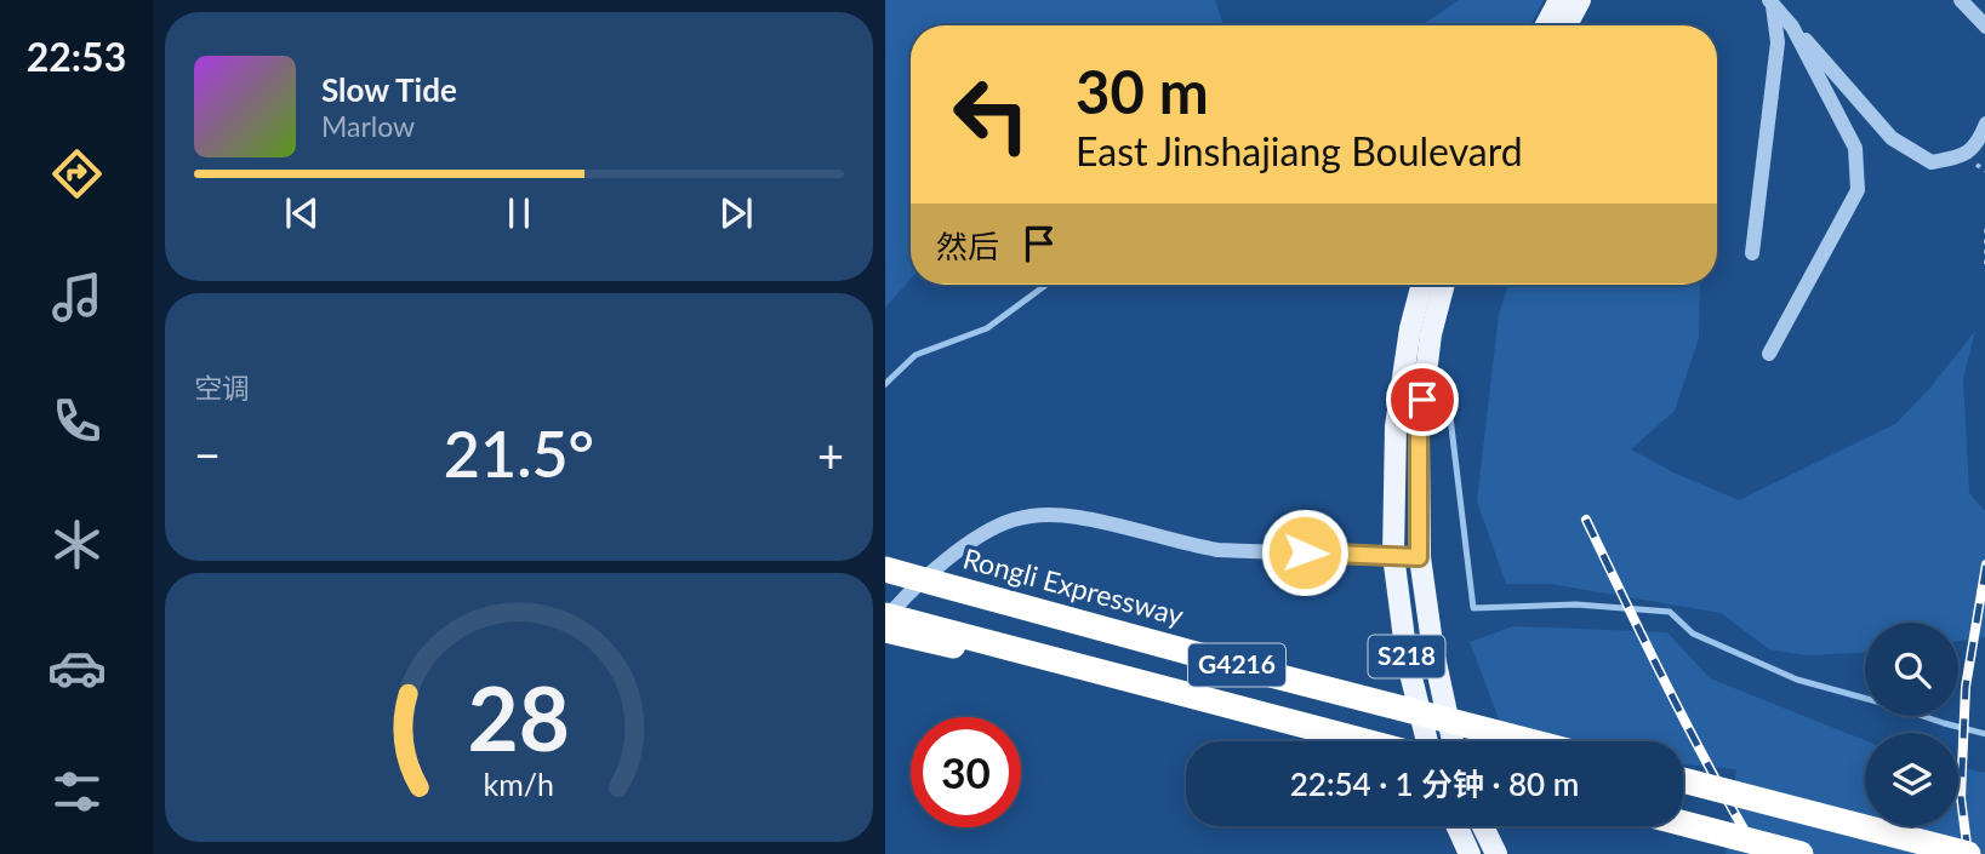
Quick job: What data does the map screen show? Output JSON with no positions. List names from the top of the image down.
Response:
{
  "streets": {
    "highway": ["Rongli Expressway", "G4216"],
    "main road": ["S218"]
  },
  "page": {
    "tabs": "22:53",
    "turn": ["30 m", "East Jinshajiang Boulevard"],
    "song": ["Slow Tide", "Marlow"],
    "then": "然后",
    "tile": "空调",
    "heat": ["−", "21.5°", "+"],
    "limit": "30",
    "trip": "22:54 · 1 分钟 · 80 m",
    "gauge": ["28", "km/h"]
  }
}
